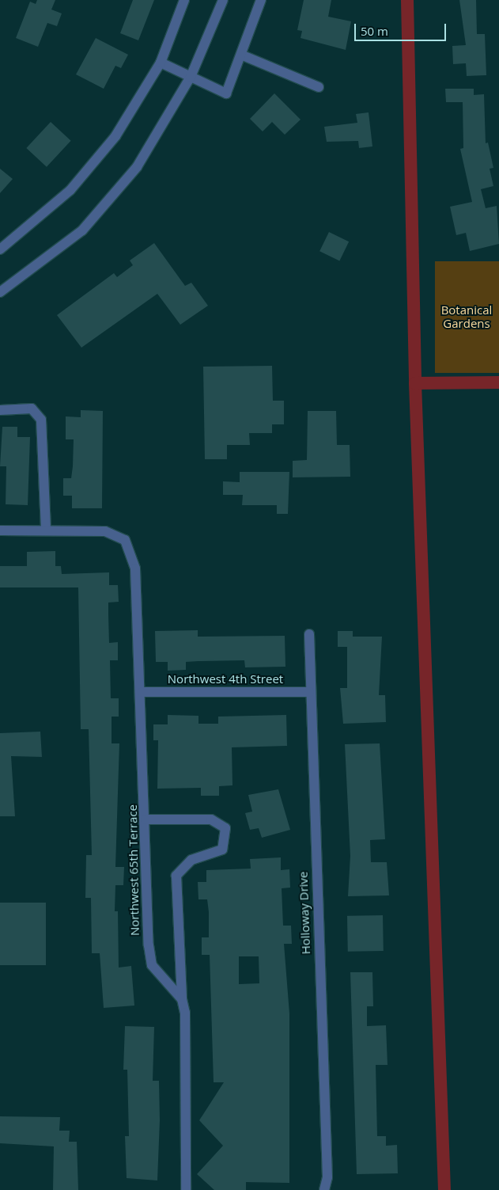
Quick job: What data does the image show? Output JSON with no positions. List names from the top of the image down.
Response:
{
  "streets": {
    "street": ["Northwest 4th Street", "Northwest 65th Terrace", "Holloway Drive"]
  },
  "crossings": [
    ["Northwest 4th Street", "Northwest 65th Terrace"],
    ["Northwest 4th Street", "Holloway Drive"]
  ],
  "parks": ["Botanical Gardens"],
  "scale_bar": "50 m"
}
